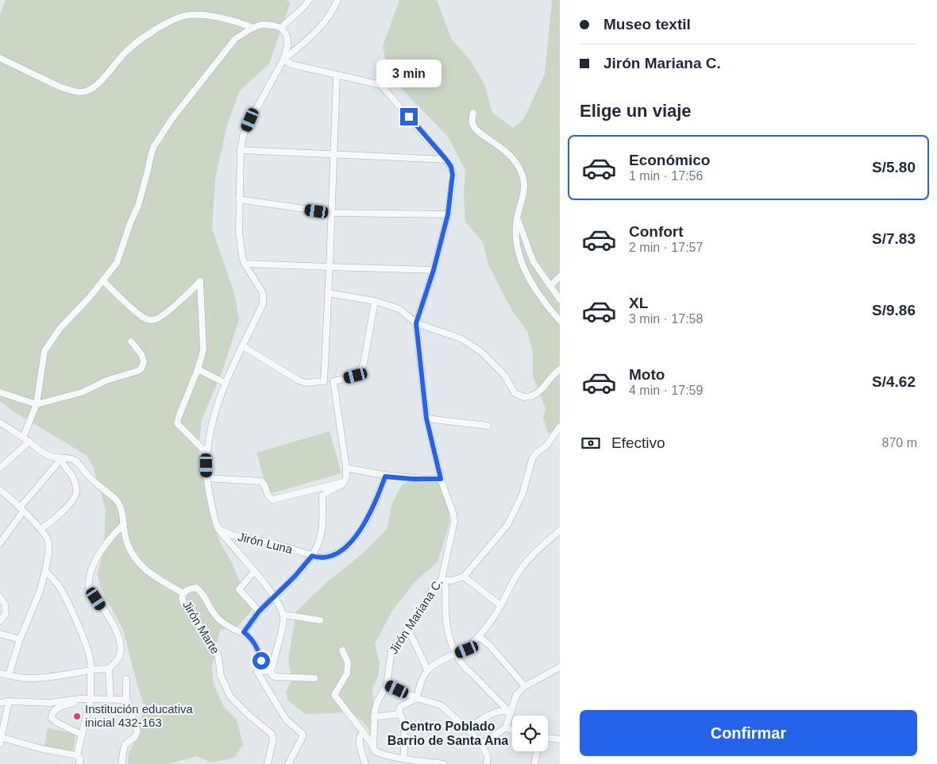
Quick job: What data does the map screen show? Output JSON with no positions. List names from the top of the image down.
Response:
{
  "streets": {
    "street": ["Jirón Luna", "Jirón Mariana C.", "Jirón Marte"]
  },
  "districts": ["Centro Poblado Barrio de Santa Ana"],
  "places": ["Institución educativa inicial 432-163"],
  "page": {
    "banner": ["Museo textil", "Jirón Mariana C."],
    "bubble": "3 min",
    "heading": "Elige un viaje",
    "list": [
      {
        "name": "Económico",
        "note": "1 min · 17:56",
        "value": "S/5.80"
      },
      {
        "name": "Confort",
        "note": "2 min · 17:57",
        "value": "S/7.83"
      },
      {
        "name": "XL",
        "note": "3 min · 17:58",
        "value": "S/9.86"
      },
      {
        "name": "Moto",
        "note": "4 min · 17:59",
        "value": "S/4.62"
      }
    ],
    "pay": ["Efectivo", "870 m"],
    "buttons": "Confirmar"
  }
}
